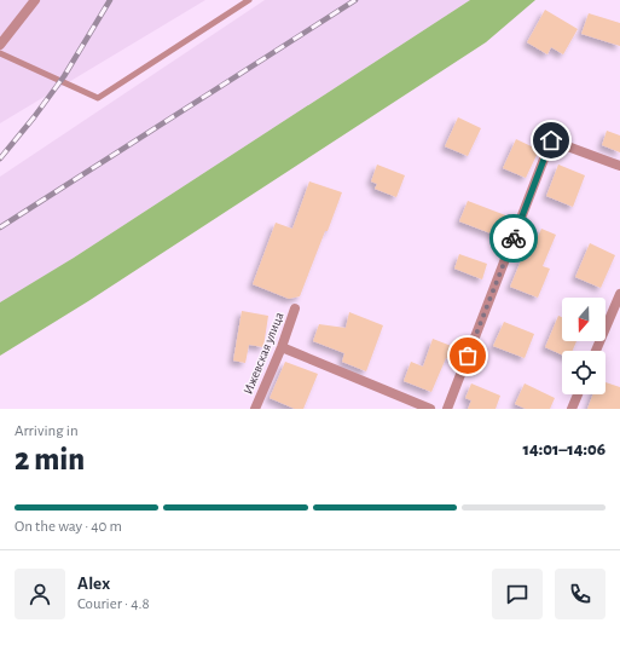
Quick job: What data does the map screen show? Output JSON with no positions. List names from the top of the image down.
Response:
{
  "streets": {
    "street": ["Ижевская улица"]
  },
  "north": "bottom",
  "page": {
    "heading": ["2 min", "Arriving in", "14:01–14:06"],
    "panel": ["Alex", "Courier · 4.8"],
    "bar": "On the way · 40 m"
  }
}
